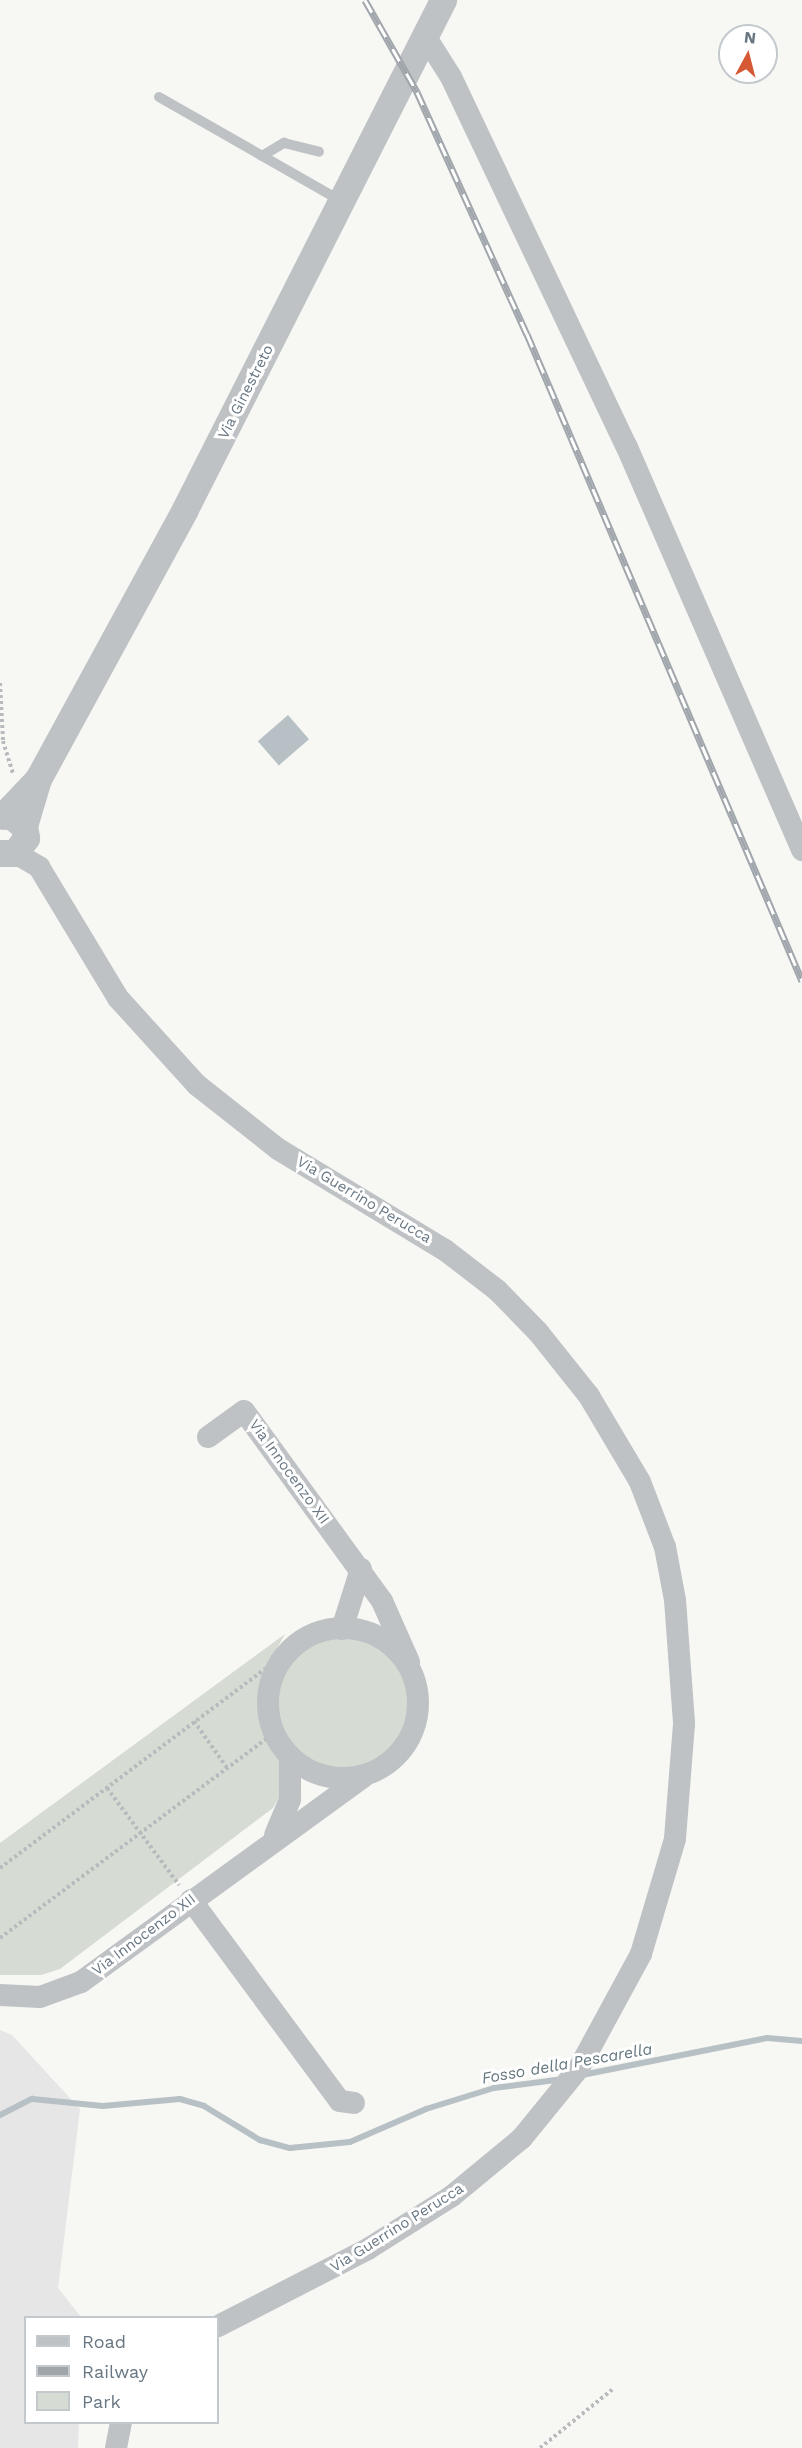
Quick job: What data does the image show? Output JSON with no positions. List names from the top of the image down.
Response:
{
  "streets": {
    "street": ["Via Ginestreto", "Via Guerrino Perucca", "Via Innocenzo XII"]
  },
  "crossings": [
    ["Via Ginestreto", "Via Guerrino Perucca"]
  ],
  "water": ["Fosso della Pescarella"],
  "legend": ["Road", "Railway", "Park"],
  "north": "top"
}
